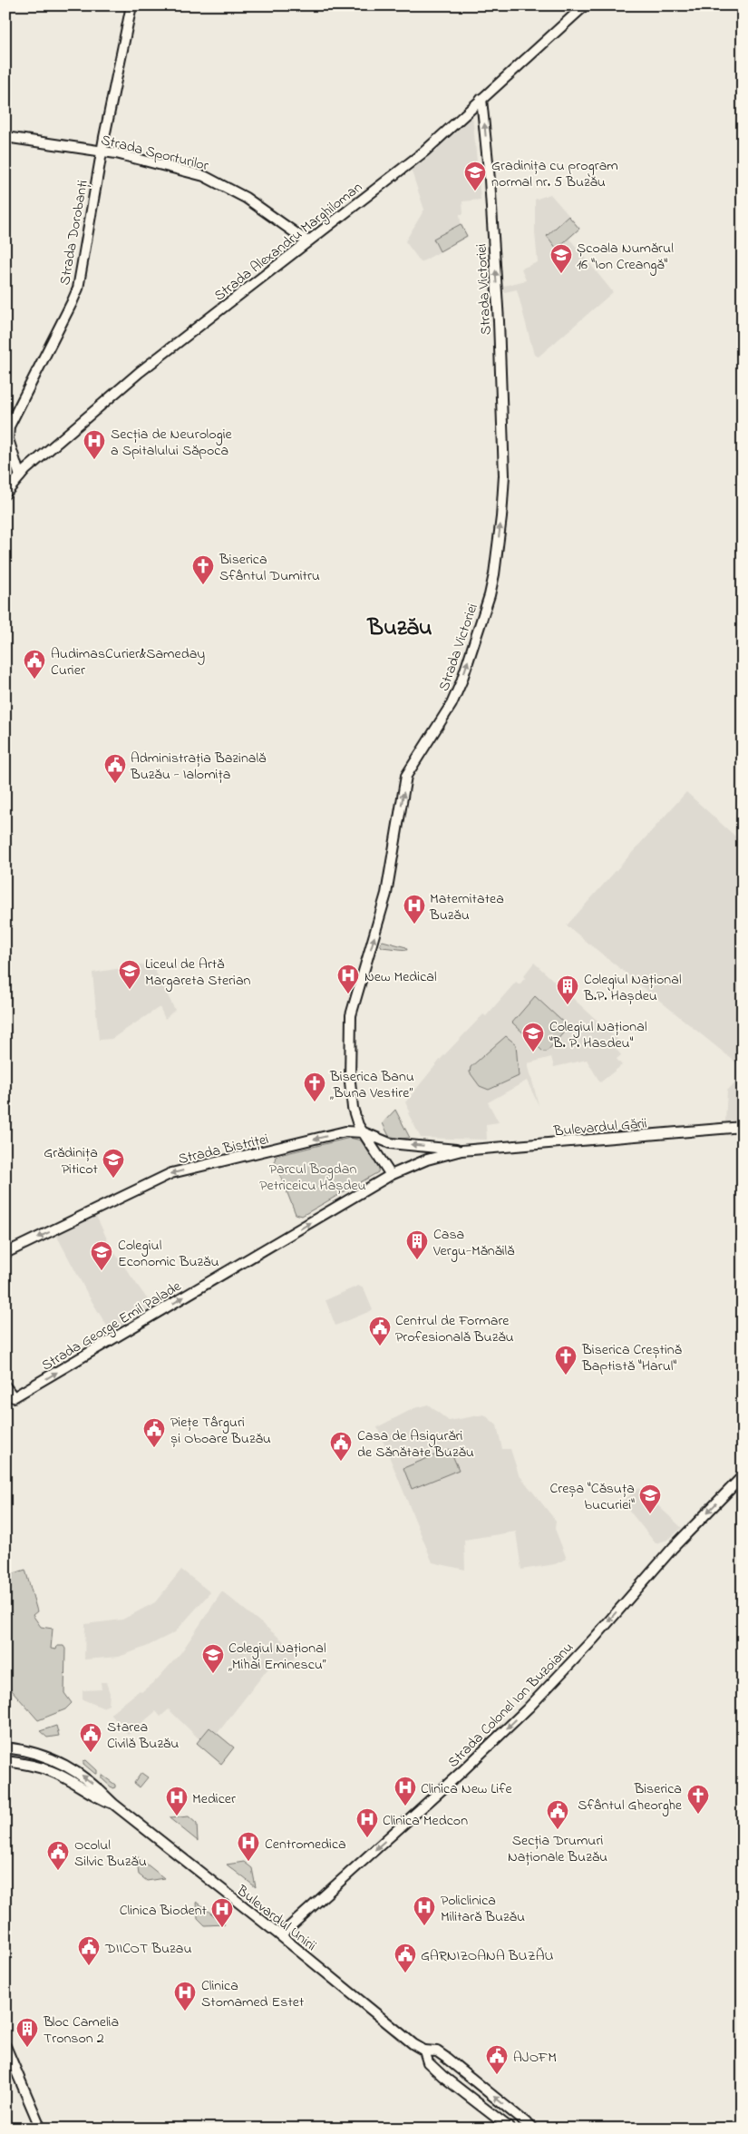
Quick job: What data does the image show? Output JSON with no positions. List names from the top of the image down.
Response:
{
  "streets": {
    "street": [
      "Strada Sporturilor",
      "Strada Dorobanți",
      "Strada Alexandru Marghiloman",
      "Strada Victoriei",
      "Bulevardul Gării",
      "Strada Bistriței",
      "Strada George Emil Palade",
      "Strada Colonel Ion Buzoianu",
      "Bulevardul Unirii"
    ]
  },
  "crossings": [
    ["Strada Sporturilor", "Strada Dorobanți"],
    ["Strada Sporturilor", "Strada Alexandru Marghiloman"],
    ["Strada Dorobanți", "Strada Alexandru Marghiloman"],
    ["Strada Alexandru Marghiloman", "Strada Victoriei"],
    ["Strada Victoriei", "Strada Bistriței"],
    ["Strada Victoriei", "Strada George Emil Palade"],
    ["Bulevardul Gării", "Strada Bistriței"],
    ["Bulevardul Gării", "Strada George Emil Palade"],
    ["Strada Bistriței", "Strada George Emil Palade"],
    ["Strada Colonel Ion Buzoianu", "Bulevardul Unirii"]
  ],
  "one_way": [
    "Strada Victoriei",
    "Strada Bistriței",
    "Strada George Emil Palade",
    "Strada Colonel Ion Buzoianu"
  ],
  "districts": ["Buzău"],
  "parks": ["Parcul Bogdan Petriceicu Hașdeu"],
  "places": {
    "school or university": [
      "Gradinița cu program normal nr. 5 Buzău",
      "Școala Numărul 16 \"Ion Creangă\"",
      "Liceul de Artă Margareta Sterian",
      "Colegiul Național \"B. P. Hasdeu\"",
      "Grădinița Piticot",
      "Colegiul Economic Buzău",
      "Creșa \"Căsuța bucuriei\"",
      "Colegiul Național „Mihai Eminescu”"
    ],
    "hospital": [
      "Secția de Neurologie a Spitalului Săpoca",
      "Maternitatea Buzău",
      "New Medical",
      "Clinica New Life",
      "Medicer",
      "Clinica Medcon",
      "Centromedica",
      "Policlinica Militară Buzău",
      "Clinica Biodent",
      "Clinica Stomamed Estet"
    ],
    "church": [
      "Biserica Sfântul Dumitru",
      "Biserica Banu „Buna Vestire”",
      "Biserica Creștină Baptistă \"Harul\"",
      "Biserica Sfântul Gheorghe"
    ],
    "public building": [
      "AudimasCurier&Sameday Curier",
      "Administrația Bazinală Buzău - Ialomița",
      "Centrul de Formare Profesională Buzău",
      "Piețe Târguri și Oboare Buzău",
      "Casa de Asigurări de Sănătate Buzău",
      "Starea Civilă Buzău",
      "Secția Drumuri Naționale Buzău",
      "Ocolul Silvic Buzău",
      "DIICOT Buzau",
      "GARNIZOANA BUZĂU",
      "AJOFM"
    ],
    "building": ["Colegiul Național B.P. Hașdeu", "Casa Vergu-Mănăilă", "Bloc Camelia Tronson 2"]
  }
}
